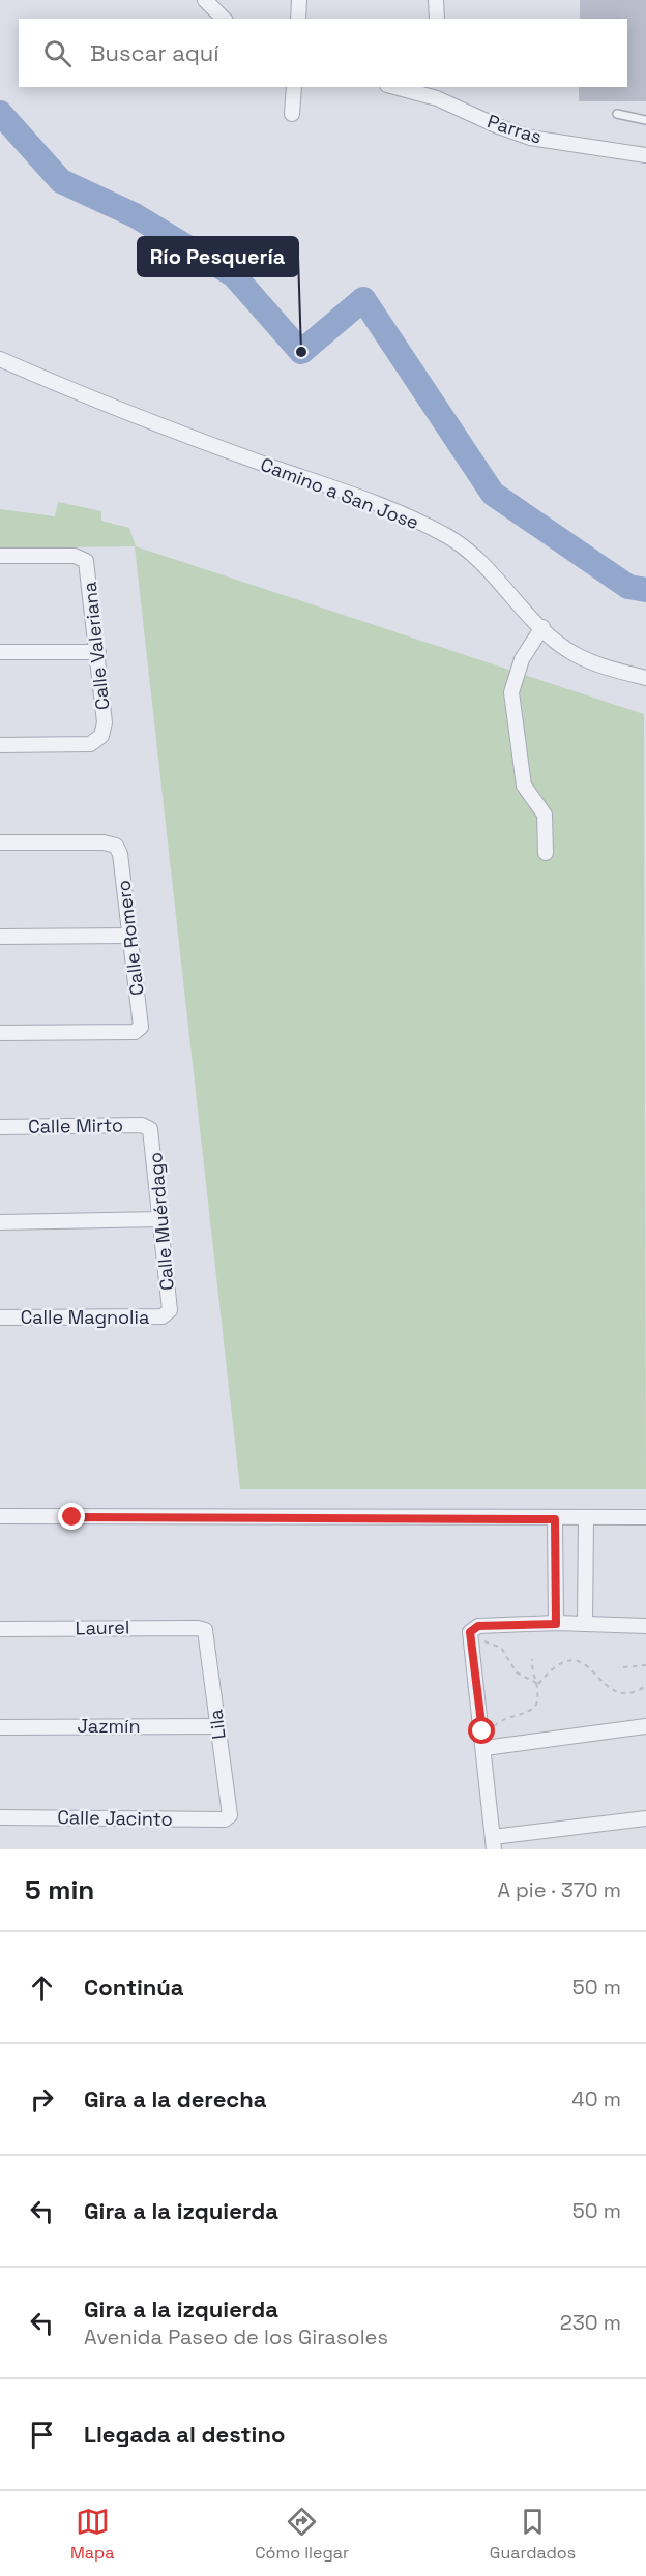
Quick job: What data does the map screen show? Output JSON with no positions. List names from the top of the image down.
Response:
{
  "streets": {
    "street": [
      "Parras",
      "Camino a San Jose",
      "Calle Valeriana",
      "Calle Romero",
      "Calle Mirto",
      "Calle Muérdago",
      "Calle Magnolia",
      "Laurel",
      "Lila",
      "Jazmín",
      "Calle Jacinto"
    ]
  },
  "crossings": [
    ["Calle Mirto", "Calle Muérdago"],
    ["Calle Muérdago", "Calle Magnolia"],
    ["Laurel", "Lila"],
    ["Lila", "Jazmín"],
    ["Lila", "Calle Jacinto"]
  ],
  "places": ["Río Pesquería"],
  "page": {
    "search": "Buscar aquí",
    "heading": ["5 min", "A pie · 370 m"],
    "list": [
      ["Continúa", "50 m"],
      ["Gira a la derecha", "40 m"],
      ["Gira a la izquierda", "50 m"],
      ["Gira a la izquierda", "Avenida Paseo de los Girasoles", "230 m"],
      "Llegada al destino"
    ],
    "nav": ["Mapa", "Cómo llegar", "Guardados"]
  }
}
